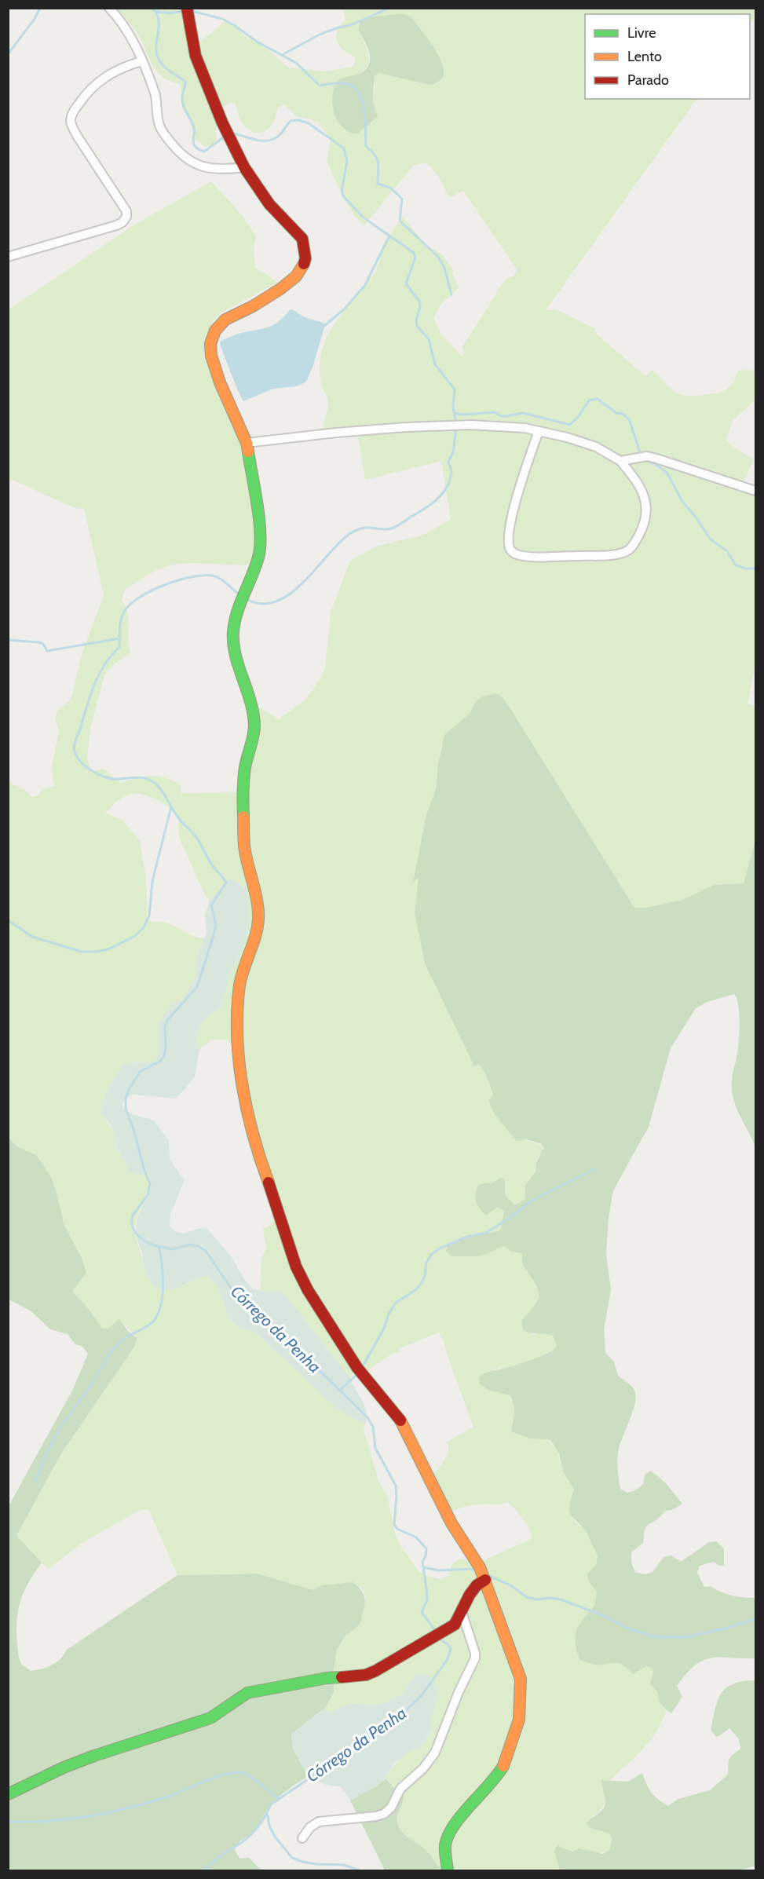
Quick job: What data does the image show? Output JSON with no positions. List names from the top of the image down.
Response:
{
  "water": ["Córrego da Penha"],
  "legend": ["Livre", "Lento", "Parado"]
}
